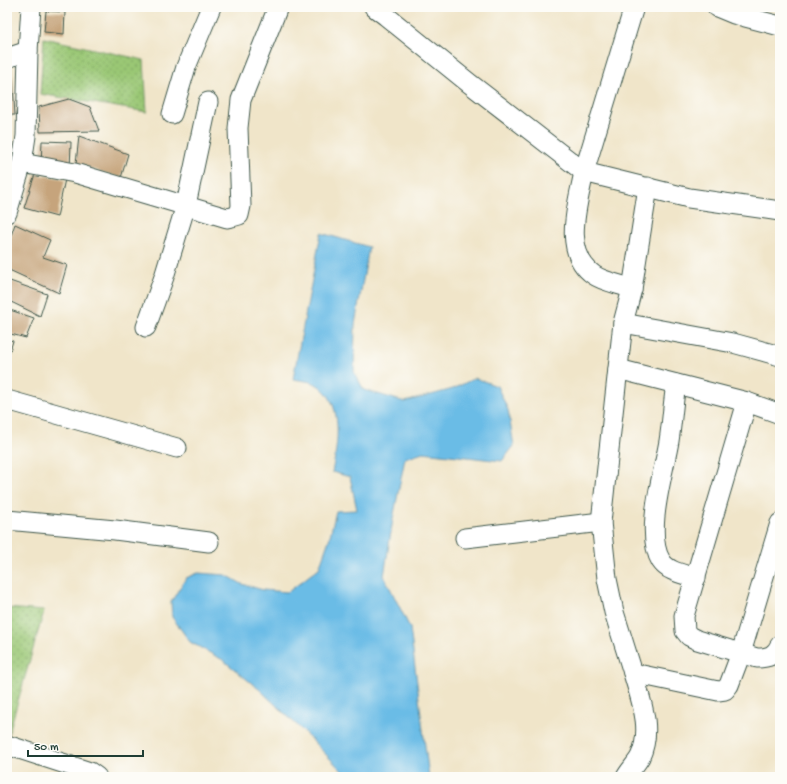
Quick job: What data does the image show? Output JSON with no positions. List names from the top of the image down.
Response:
{
  "scale_bar": "50 m"
}
